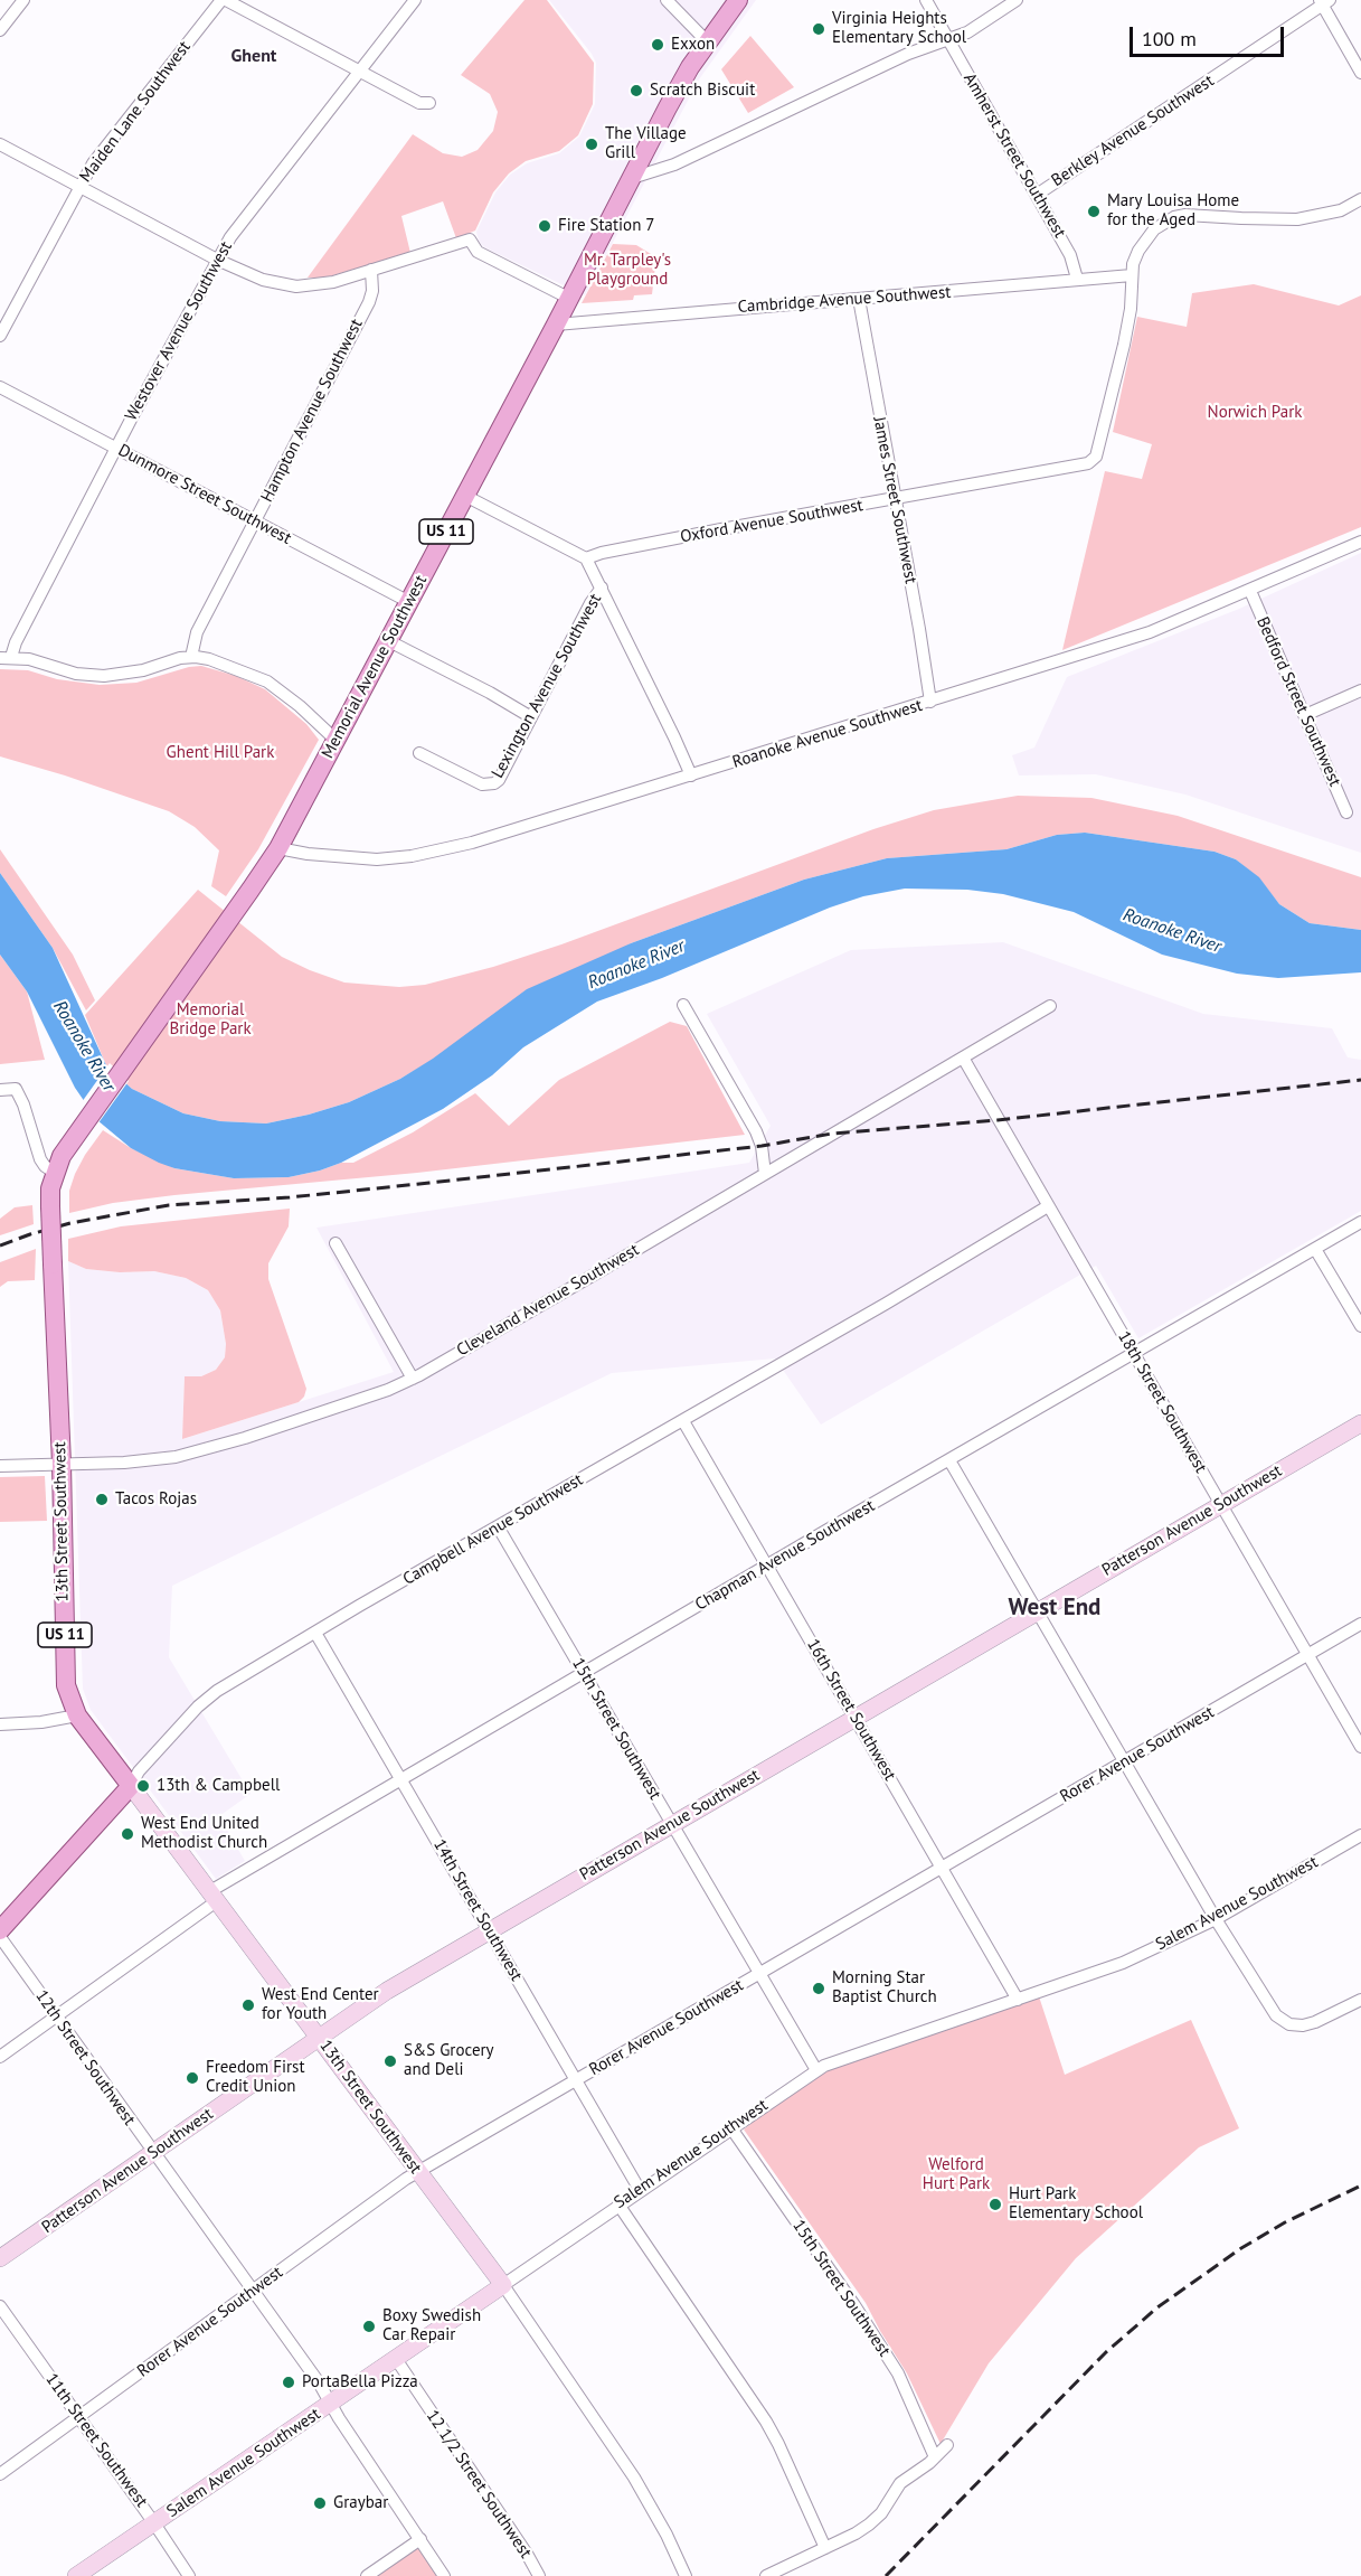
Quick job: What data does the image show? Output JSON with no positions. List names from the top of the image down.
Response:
{
  "streets": {
    "main road": [
      "US 11",
      "Memorial Avenue Southwest",
      "Patterson Avenue Southwest",
      "13th Street Southwest",
      "Campbell Avenue Southwest",
      "Salem Avenue Southwest"
    ],
    "street": [
      "Maiden Lane Southwest",
      "Berkley Avenue Southwest",
      "Amherst Street Southwest",
      "Cambridge Avenue Southwest",
      "Westover Avenue Southwest",
      "Hampton Avenue Southwest",
      "Dunmore Street Southwest",
      "James Street Southwest",
      "Oxford Avenue Southwest",
      "Lexington Avenue Southwest",
      "Bedford Street Southwest",
      "Roanoke Avenue Southwest",
      "Cleveland Avenue Southwest",
      "18th Street Southwest",
      "Chapman Avenue Southwest",
      "16th Street Southwest",
      "15th Street Southwest",
      "Rorer Avenue Southwest",
      "14th Street Southwest",
      "12th Street Southwest",
      "11th Street Southwest",
      "12 1/2 Street Southwest"
    ]
  },
  "crossings": [
    ["Berkley Avenue Southwest", "Amherst Street Southwest"],
    ["Amherst Street Southwest", "Cambridge Avenue Southwest"],
    ["Cambridge Avenue Southwest", "James Street Southwest"],
    ["Cambridge Avenue Southwest", "Oxford Avenue Southwest"],
    ["Cambridge Avenue Southwest", "Memorial Avenue Southwest"],
    ["Westover Avenue Southwest", "Dunmore Street Southwest"],
    ["Hampton Avenue Southwest", "Dunmore Street Southwest"],
    ["Dunmore Street Southwest", "Memorial Avenue Southwest"],
    ["James Street Southwest", "Oxford Avenue Southwest"],
    ["James Street Southwest", "Roanoke Avenue Southwest"],
    ["Memorial Avenue Southwest", "Roanoke Avenue Southwest"],
    ["Memorial Avenue Southwest", "13th Street Southwest"],
    ["Bedford Street Southwest", "Roanoke Avenue Southwest"],
    ["Cleveland Avenue Southwest", "18th Street Southwest"],
    ["Cleveland Avenue Southwest", "13th Street Southwest"],
    ["18th Street Southwest", "Patterson Avenue Southwest"],
    ["18th Street Southwest", "Campbell Avenue Southwest"],
    ["18th Street Southwest", "Chapman Avenue Southwest"],
    ["18th Street Southwest", "Rorer Avenue Southwest"],
    ["Patterson Avenue Southwest", "13th Street Southwest"],
    ["Patterson Avenue Southwest", "16th Street Southwest"],
    ["Patterson Avenue Southwest", "15th Street Southwest"],
    ["Patterson Avenue Southwest", "14th Street Southwest"],
    ["Patterson Avenue Southwest", "12th Street Southwest"],
    ["13th Street Southwest", "Campbell Avenue Southwest"],
    ["13th Street Southwest", "Chapman Avenue Southwest"],
    ["13th Street Southwest", "Rorer Avenue Southwest"],
    ["13th Street Southwest", "Salem Avenue Southwest"],
    ["Campbell Avenue Southwest", "16th Street Southwest"],
    ["Campbell Avenue Southwest", "15th Street Southwest"],
    ["Campbell Avenue Southwest", "14th Street Southwest"],
    ["Chapman Avenue Southwest", "16th Street Southwest"],
    ["Chapman Avenue Southwest", "15th Street Southwest"],
    ["Chapman Avenue Southwest", "14th Street Southwest"],
    ["Chapman Avenue Southwest", "12th Street Southwest"],
    ["16th Street Southwest", "Rorer Avenue Southwest"],
    ["16th Street Southwest", "Salem Avenue Southwest"],
    ["15th Street Southwest", "Rorer Avenue Southwest"],
    ["15th Street Southwest", "Salem Avenue Southwest"],
    ["Rorer Avenue Southwest", "14th Street Southwest"],
    ["Rorer Avenue Southwest", "12th Street Southwest"],
    ["Rorer Avenue Southwest", "11th Street Southwest"],
    ["Salem Avenue Southwest", "14th Street Southwest"],
    ["Salem Avenue Southwest", "12th Street Southwest"],
    ["Salem Avenue Southwest", "11th Street Southwest"],
    ["Salem Avenue Southwest", "12 1/2 Street Southwest"]
  ],
  "districts": ["Ghent", "West End"],
  "water": ["Roanoke River"],
  "parks": [
    "Mr. Tarpley's Playground",
    "Norwich Park",
    "Ghent Hill Park",
    "Memorial Bridge Park",
    "Welford Hurt Park"
  ],
  "places": [
    "Virginia Heights Elementary School",
    "Exxon",
    "Scratch Biscuit",
    "The Village Grill",
    "Mary Louisa Home for the Aged",
    "Fire Station 7",
    "Tacos Rojas",
    "13th & Campbell",
    "West End United Methodist Church",
    "Morning Star Baptist Church",
    "West End Center for Youth",
    "S&S Grocery and Deli",
    "Freedom First Credit Union",
    "Hurt Park Elementary School",
    "Boxy Swedish Car Repair",
    "PortaBella Pizza",
    "Graybar"
  ],
  "scale_bar": "100 m"
}
